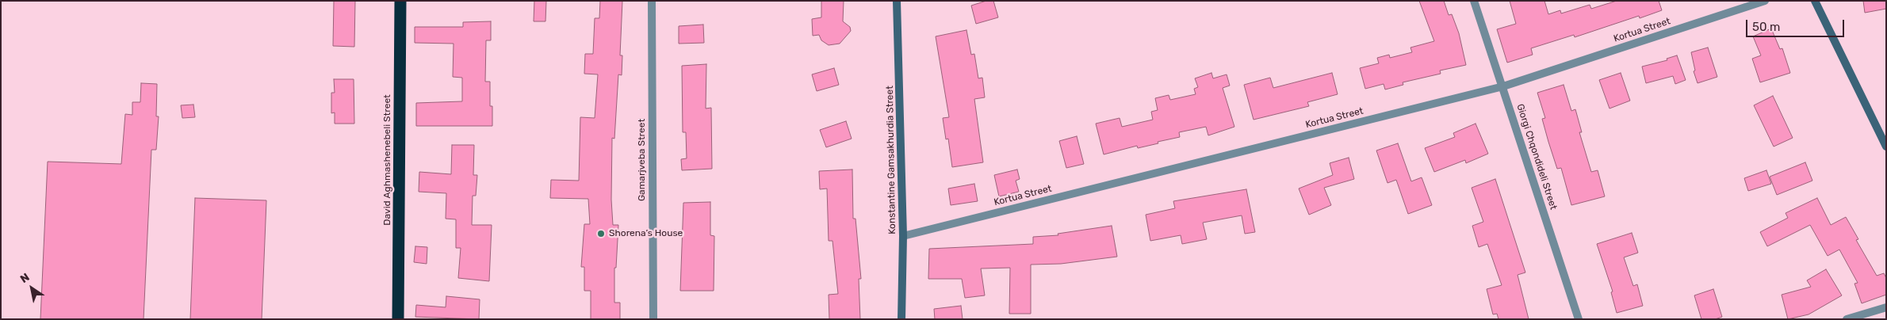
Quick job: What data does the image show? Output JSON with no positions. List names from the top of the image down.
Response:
{
  "streets": {
    "highway": ["David Aghmashenebeli Street"],
    "main road": ["Konstantine Gamsakhurdia Street"],
    "street": ["Kortua Street", "Giorgi Chqondideli Street", "Gamarjveba Street"]
  },
  "crossings": [
    ["Kortua Street", "Giorgi Chqondideli Street"],
    ["Kortua Street", "Konstantine Gamsakhurdia Street"]
  ],
  "places": ["Shorena’s House"],
  "scale_bar": "50 m",
  "north": "top left"
}
